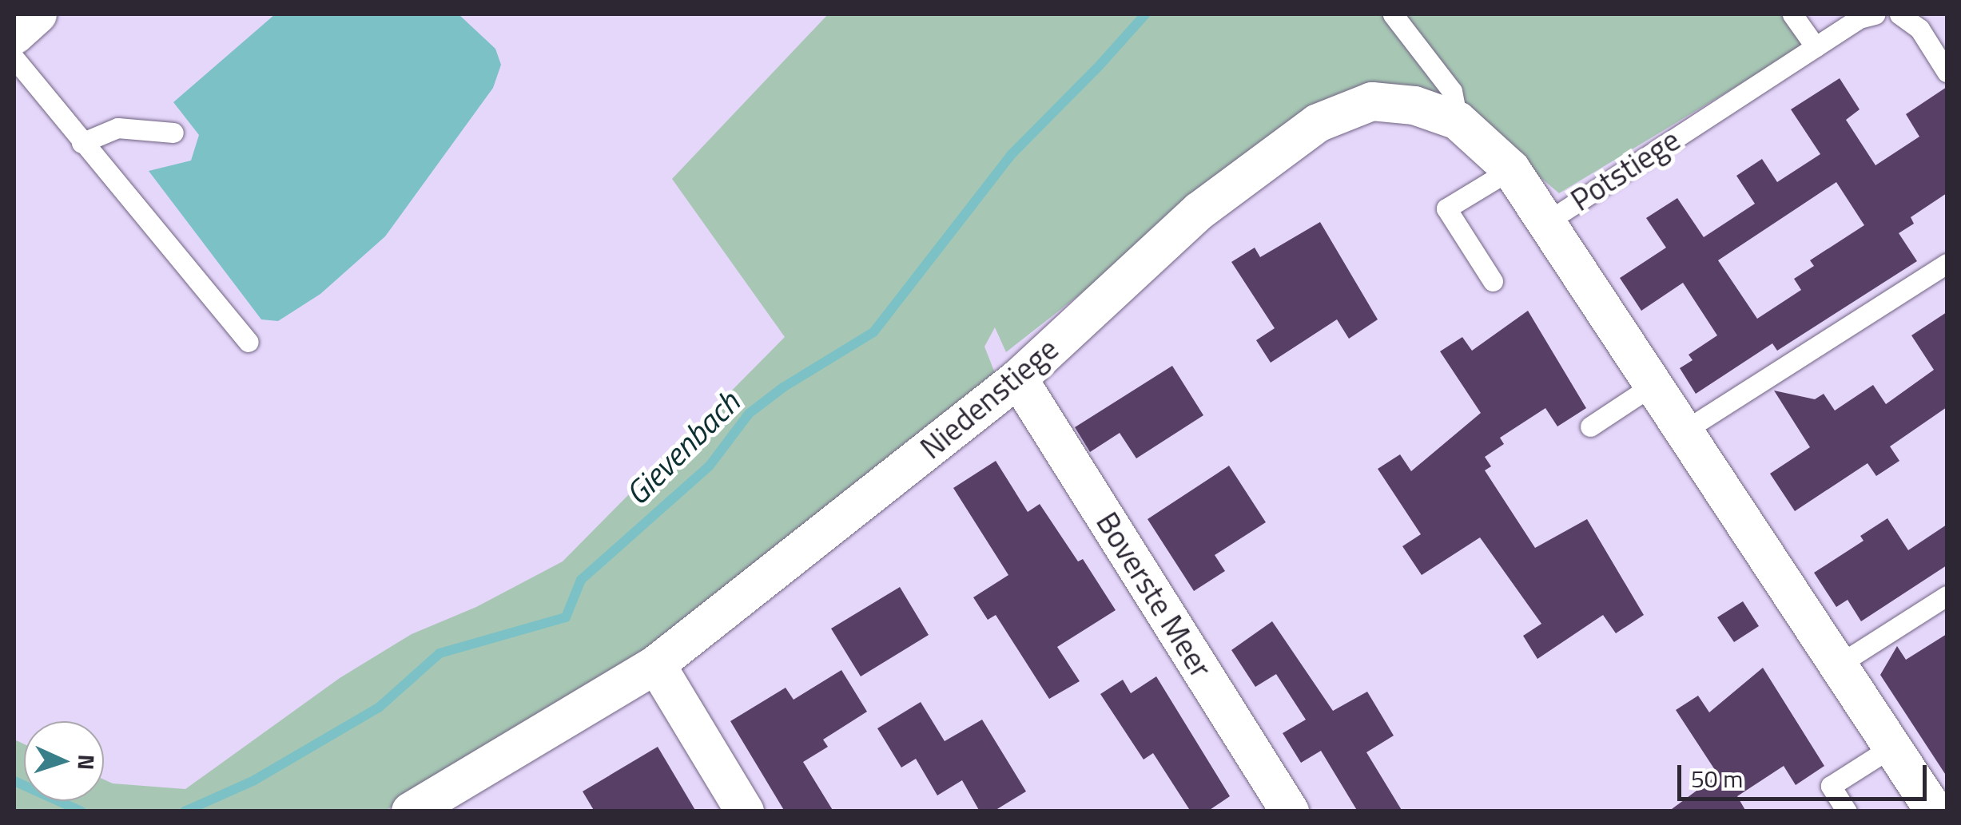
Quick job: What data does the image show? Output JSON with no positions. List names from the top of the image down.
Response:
{
  "streets": {
    "street": ["Potstiege", "Niedenstiege", "Boverste Meer"]
  },
  "crossings": [
    ["Potstiege", "Niedenstiege"],
    ["Niedenstiege", "Boverste Meer"]
  ],
  "water": ["Gievenbach"],
  "scale_bar": "50 m",
  "north": "right"
}
